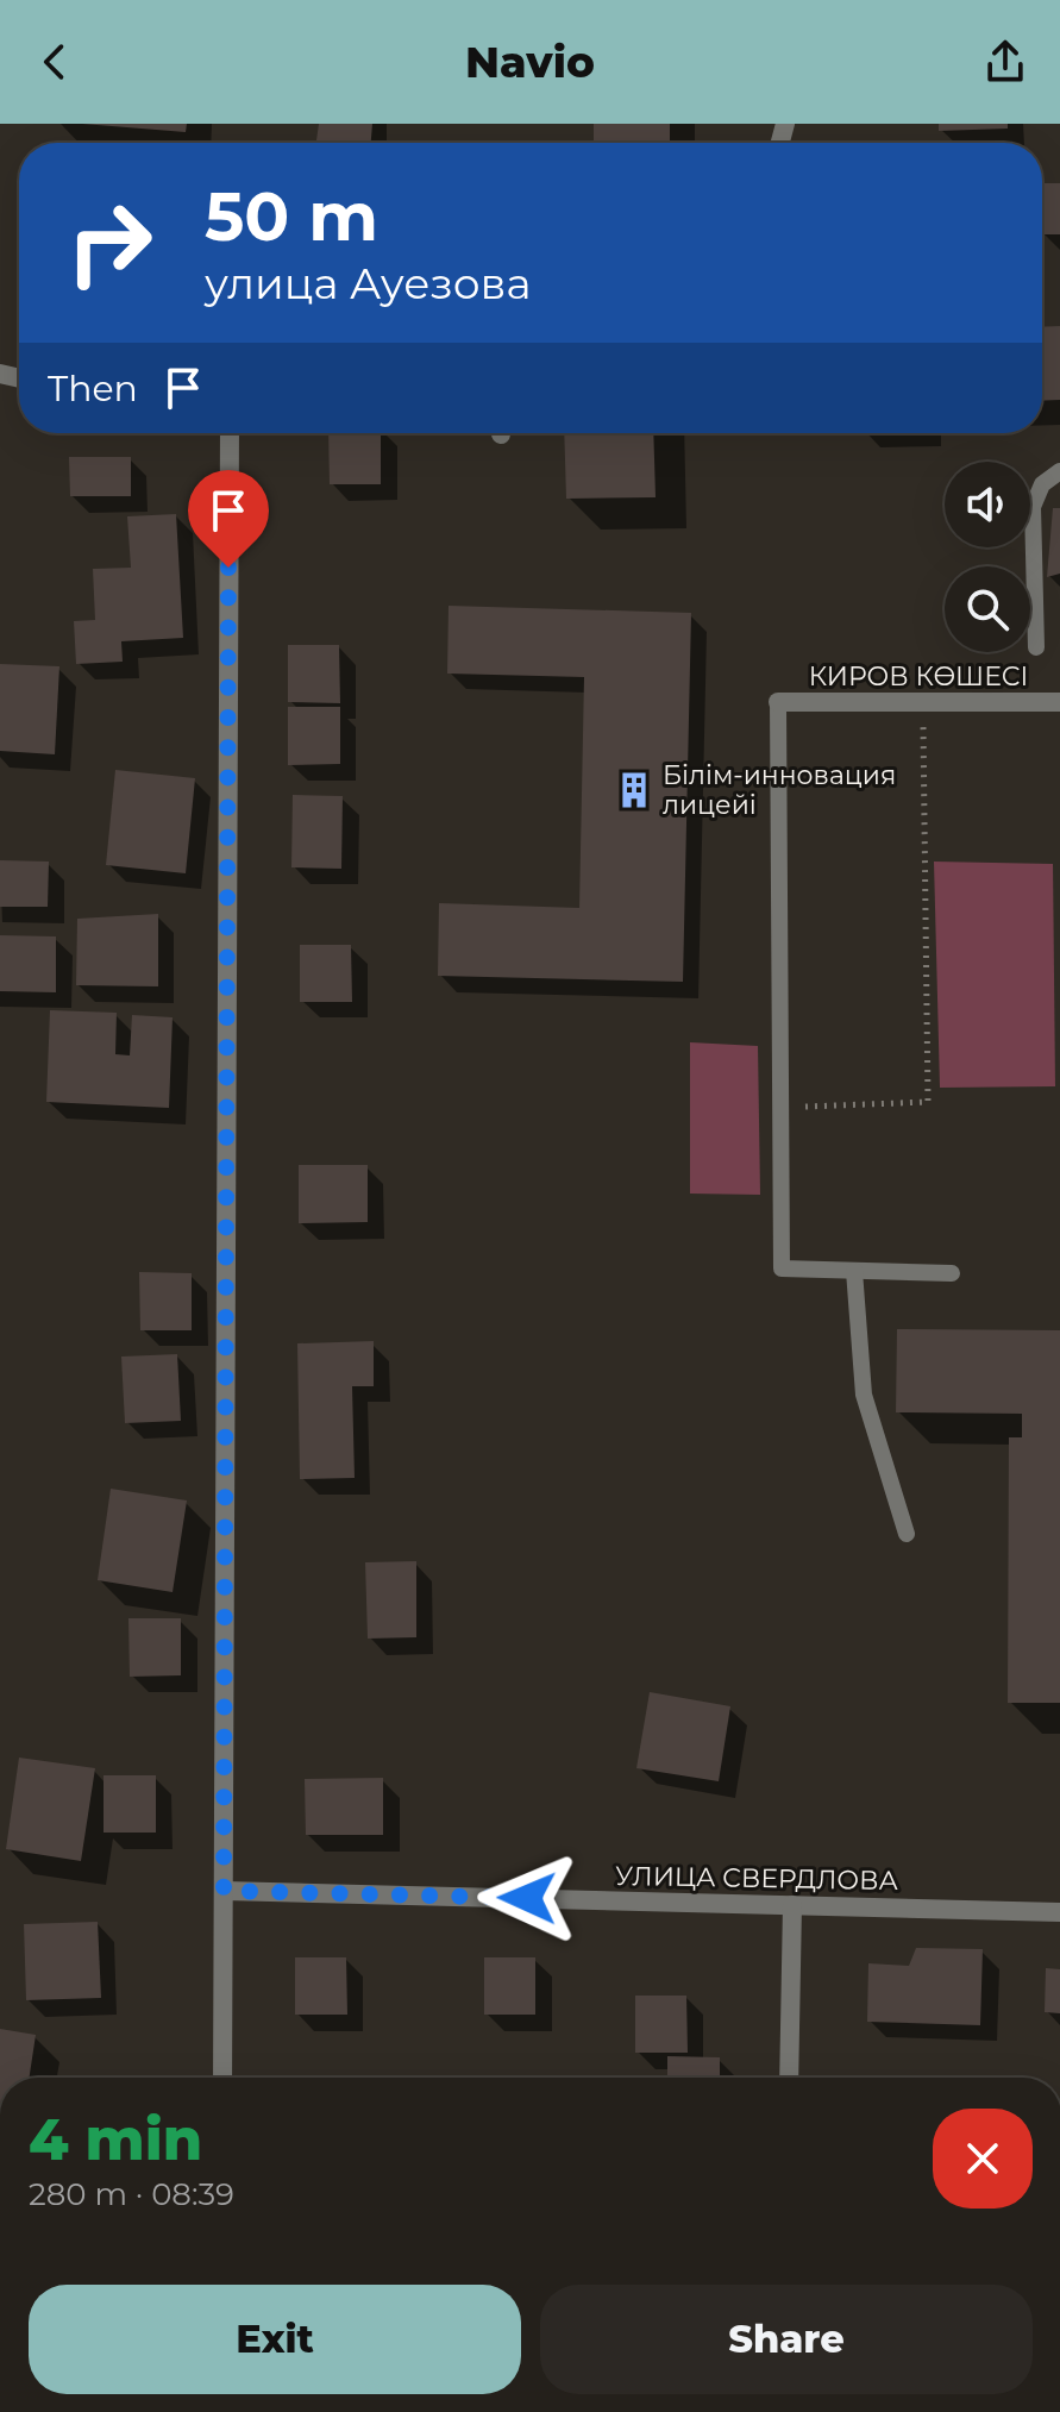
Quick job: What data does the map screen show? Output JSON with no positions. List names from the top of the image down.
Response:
{
  "streets": {
    "street": ["КИРОВ КӨШЕСІ", "УЛИЦА СВЕРДЛОВА"]
  },
  "places": {
    "building": ["Білім-инновация лицейі"]
  },
  "page": {
    "header": "Navio",
    "turn": ["50 m", "улица Ауезова"],
    "then": "Then",
    "heading": ["4 min", "280 m · 08:39"],
    "buttons": ["Exit", "Share"]
  }
}
